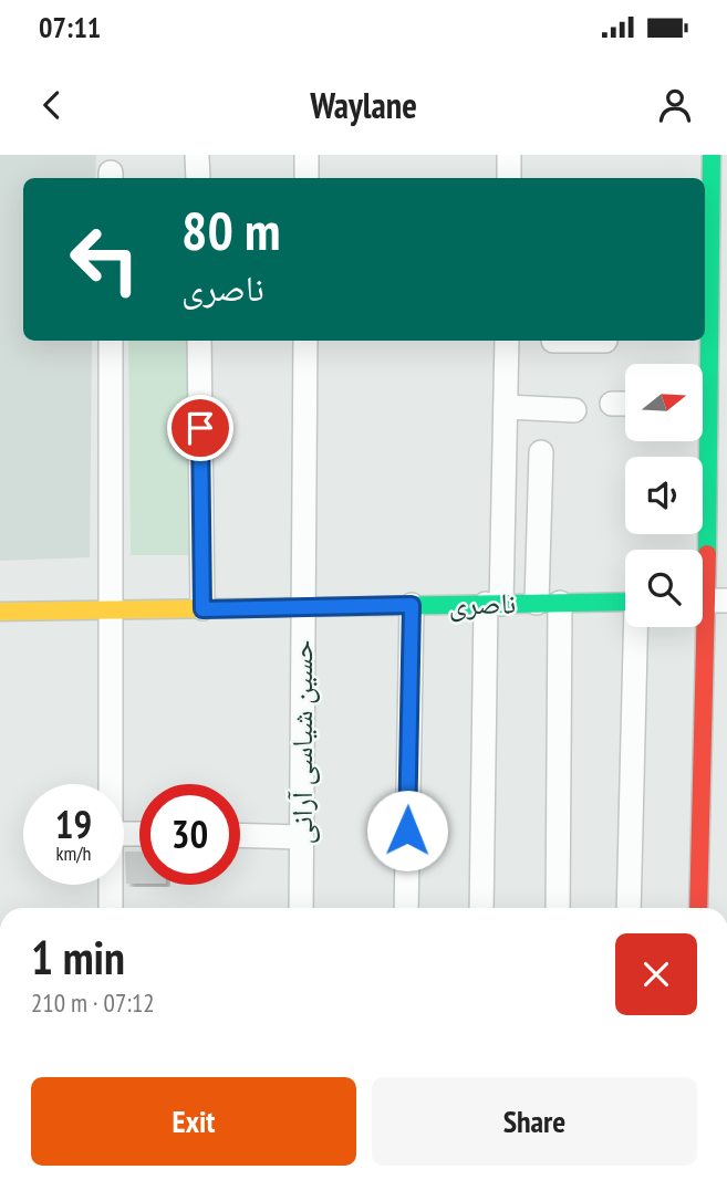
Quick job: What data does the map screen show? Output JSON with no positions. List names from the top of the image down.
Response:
{
  "streets": {
    "street": ["ناصری", "حسین شیاسی آرانی"]
  },
  "crossings": [
    ["ناصری", "حسین شیاسی آرانی"]
  ],
  "north": "right",
  "page": {
    "status": "07:11",
    "header": "Waylane",
    "turn": ["80 m", "ناصری"],
    "speed": "19 km/h",
    "limit": "30",
    "heading": ["1 min", "210 m · 07:12"],
    "buttons": ["Exit", "Share"]
  }
}
